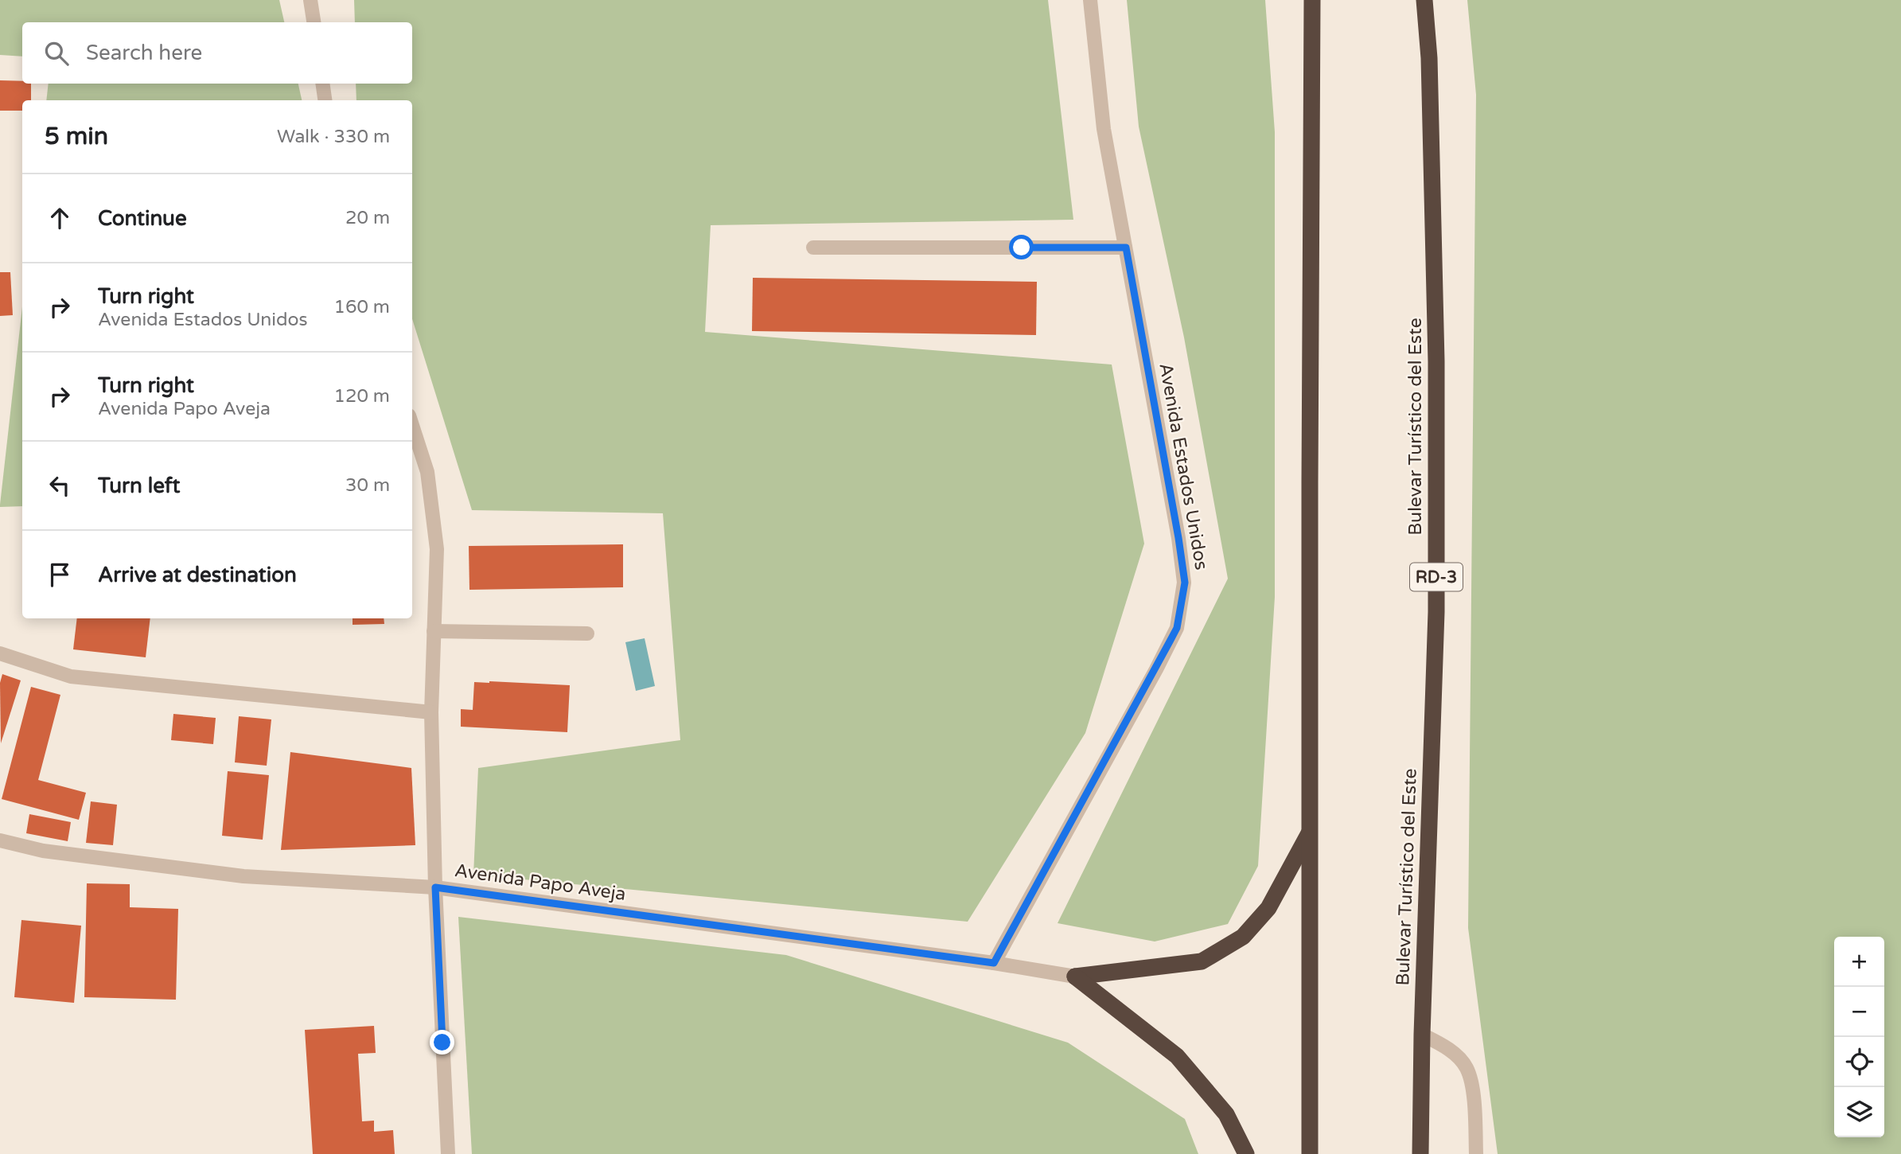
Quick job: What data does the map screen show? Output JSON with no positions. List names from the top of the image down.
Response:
{
  "streets": {
    "highway": ["Bulevar Turístico del Este", "RD-3"],
    "street": ["Avenida Estados Unidos", "Avenida Papo Aveja"]
  },
  "crossings": [
    ["Avenida Estados Unidos", "Avenida Papo Aveja"]
  ],
  "page": {
    "search": "Search here",
    "heading": ["5 min", "Walk · 330 m"],
    "list": [
      ["Continue", "20 m"],
      ["Turn right", "Avenida Estados Unidos", "160 m"],
      ["Turn right", "Avenida Papo Aveja", "120 m"],
      ["Turn left", "30 m"],
      "Arrive at destination"
    ],
    "map_buttons": ["+", "−"]
  }
}
